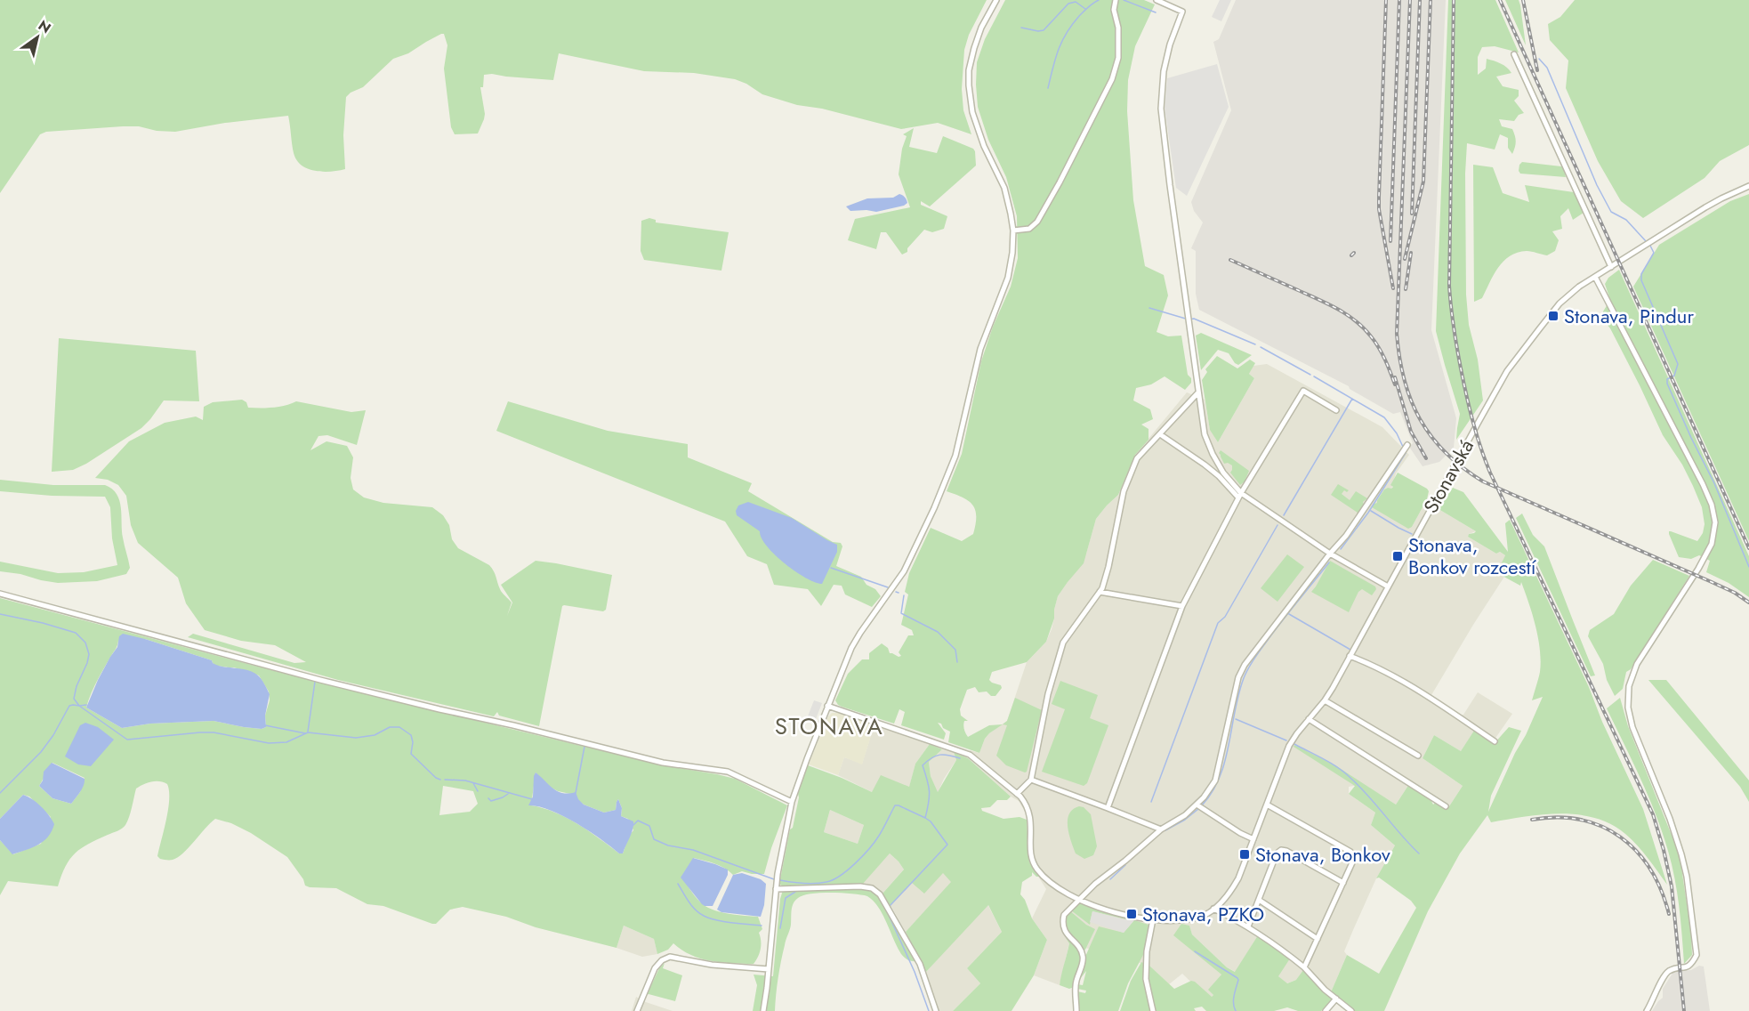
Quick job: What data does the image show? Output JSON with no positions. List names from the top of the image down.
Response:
{
  "streets": {
    "street": ["Stonavská"]
  },
  "districts": ["STONAVA"],
  "places": {
    "transit": [
      "Stonava, Pindur",
      "Stonava, Bonkov rozcestí",
      "Stonava, Bonkov",
      "Stonava, PZKO"
    ]
  },
  "north": "top right"
}
